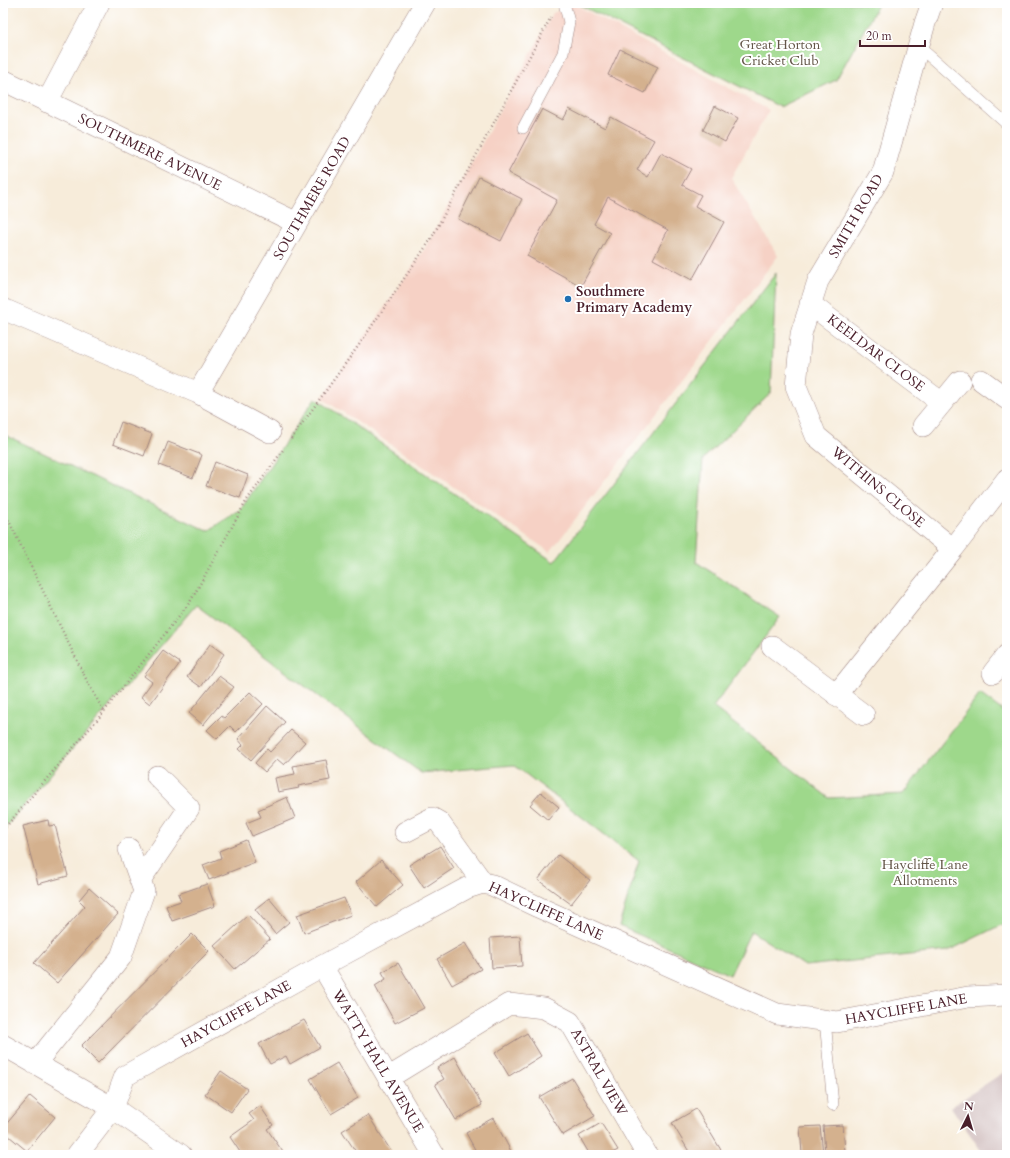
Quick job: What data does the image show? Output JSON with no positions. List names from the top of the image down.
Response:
{
  "streets": {
    "street": [
      "SOUTHMERE AVENUE",
      "SOUTHMERE ROAD",
      "SMITH ROAD",
      "KEELDAR CLOSE",
      "WITHINS CLOSE",
      "HAYCLIFFE LANE",
      "WATTY HALL AVENUE",
      "ASTRAL VIEW"
    ]
  },
  "crossings": [
    ["SOUTHMERE AVENUE", "SOUTHMERE ROAD"],
    ["SMITH ROAD", "KEELDAR CLOSE"],
    ["SMITH ROAD", "WITHINS CLOSE"],
    ["HAYCLIFFE LANE", "WATTY HALL AVENUE"],
    ["WATTY HALL AVENUE", "ASTRAL VIEW"]
  ],
  "parks": ["Great Horton Cricket Club", "Haycliffe Lane Allotments"],
  "places": ["Southmere Primary Academy"],
  "scale_bar": "20 m",
  "north": "top"
}
